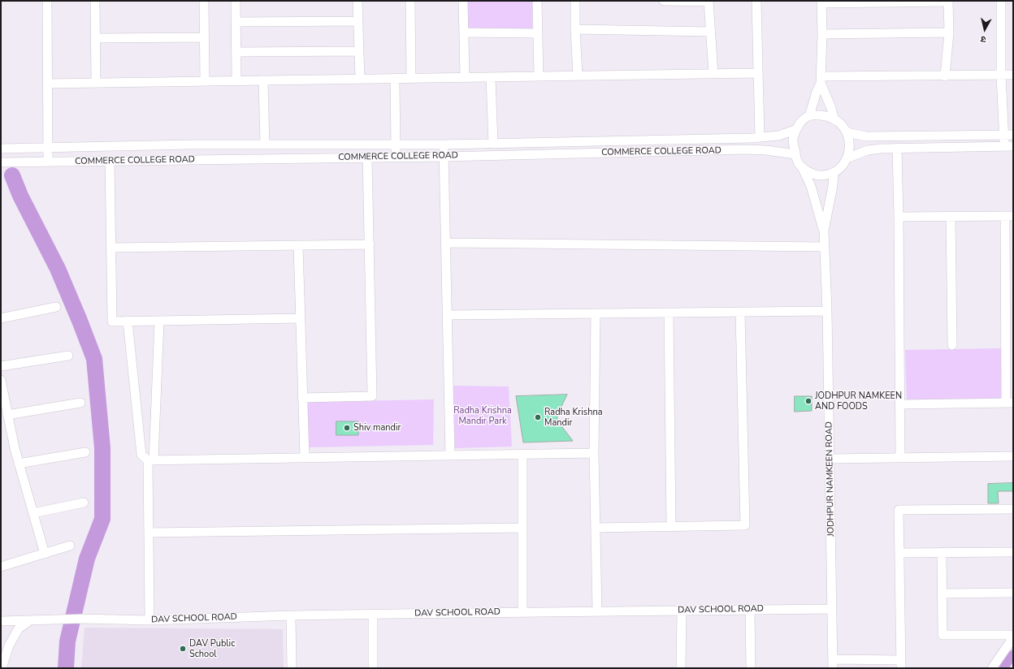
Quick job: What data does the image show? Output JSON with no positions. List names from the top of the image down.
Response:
{
  "streets": {
    "street": ["COMMERCE COLLEGE ROAD", "JODHPUR NAMKEEN ROAD", "DAV SCHOOL ROAD"]
  },
  "crossings": [
    ["JODHPUR NAMKEEN ROAD", "DAV SCHOOL ROAD"]
  ],
  "parks": ["Radha Krishna Mandir Park"],
  "places": [
    "JODHPUR NAMKEEN AND FOODS",
    "Radha Krishna Mandir",
    "Shiv mandir",
    "DAV Public School"
  ],
  "north": "bottom"
}
